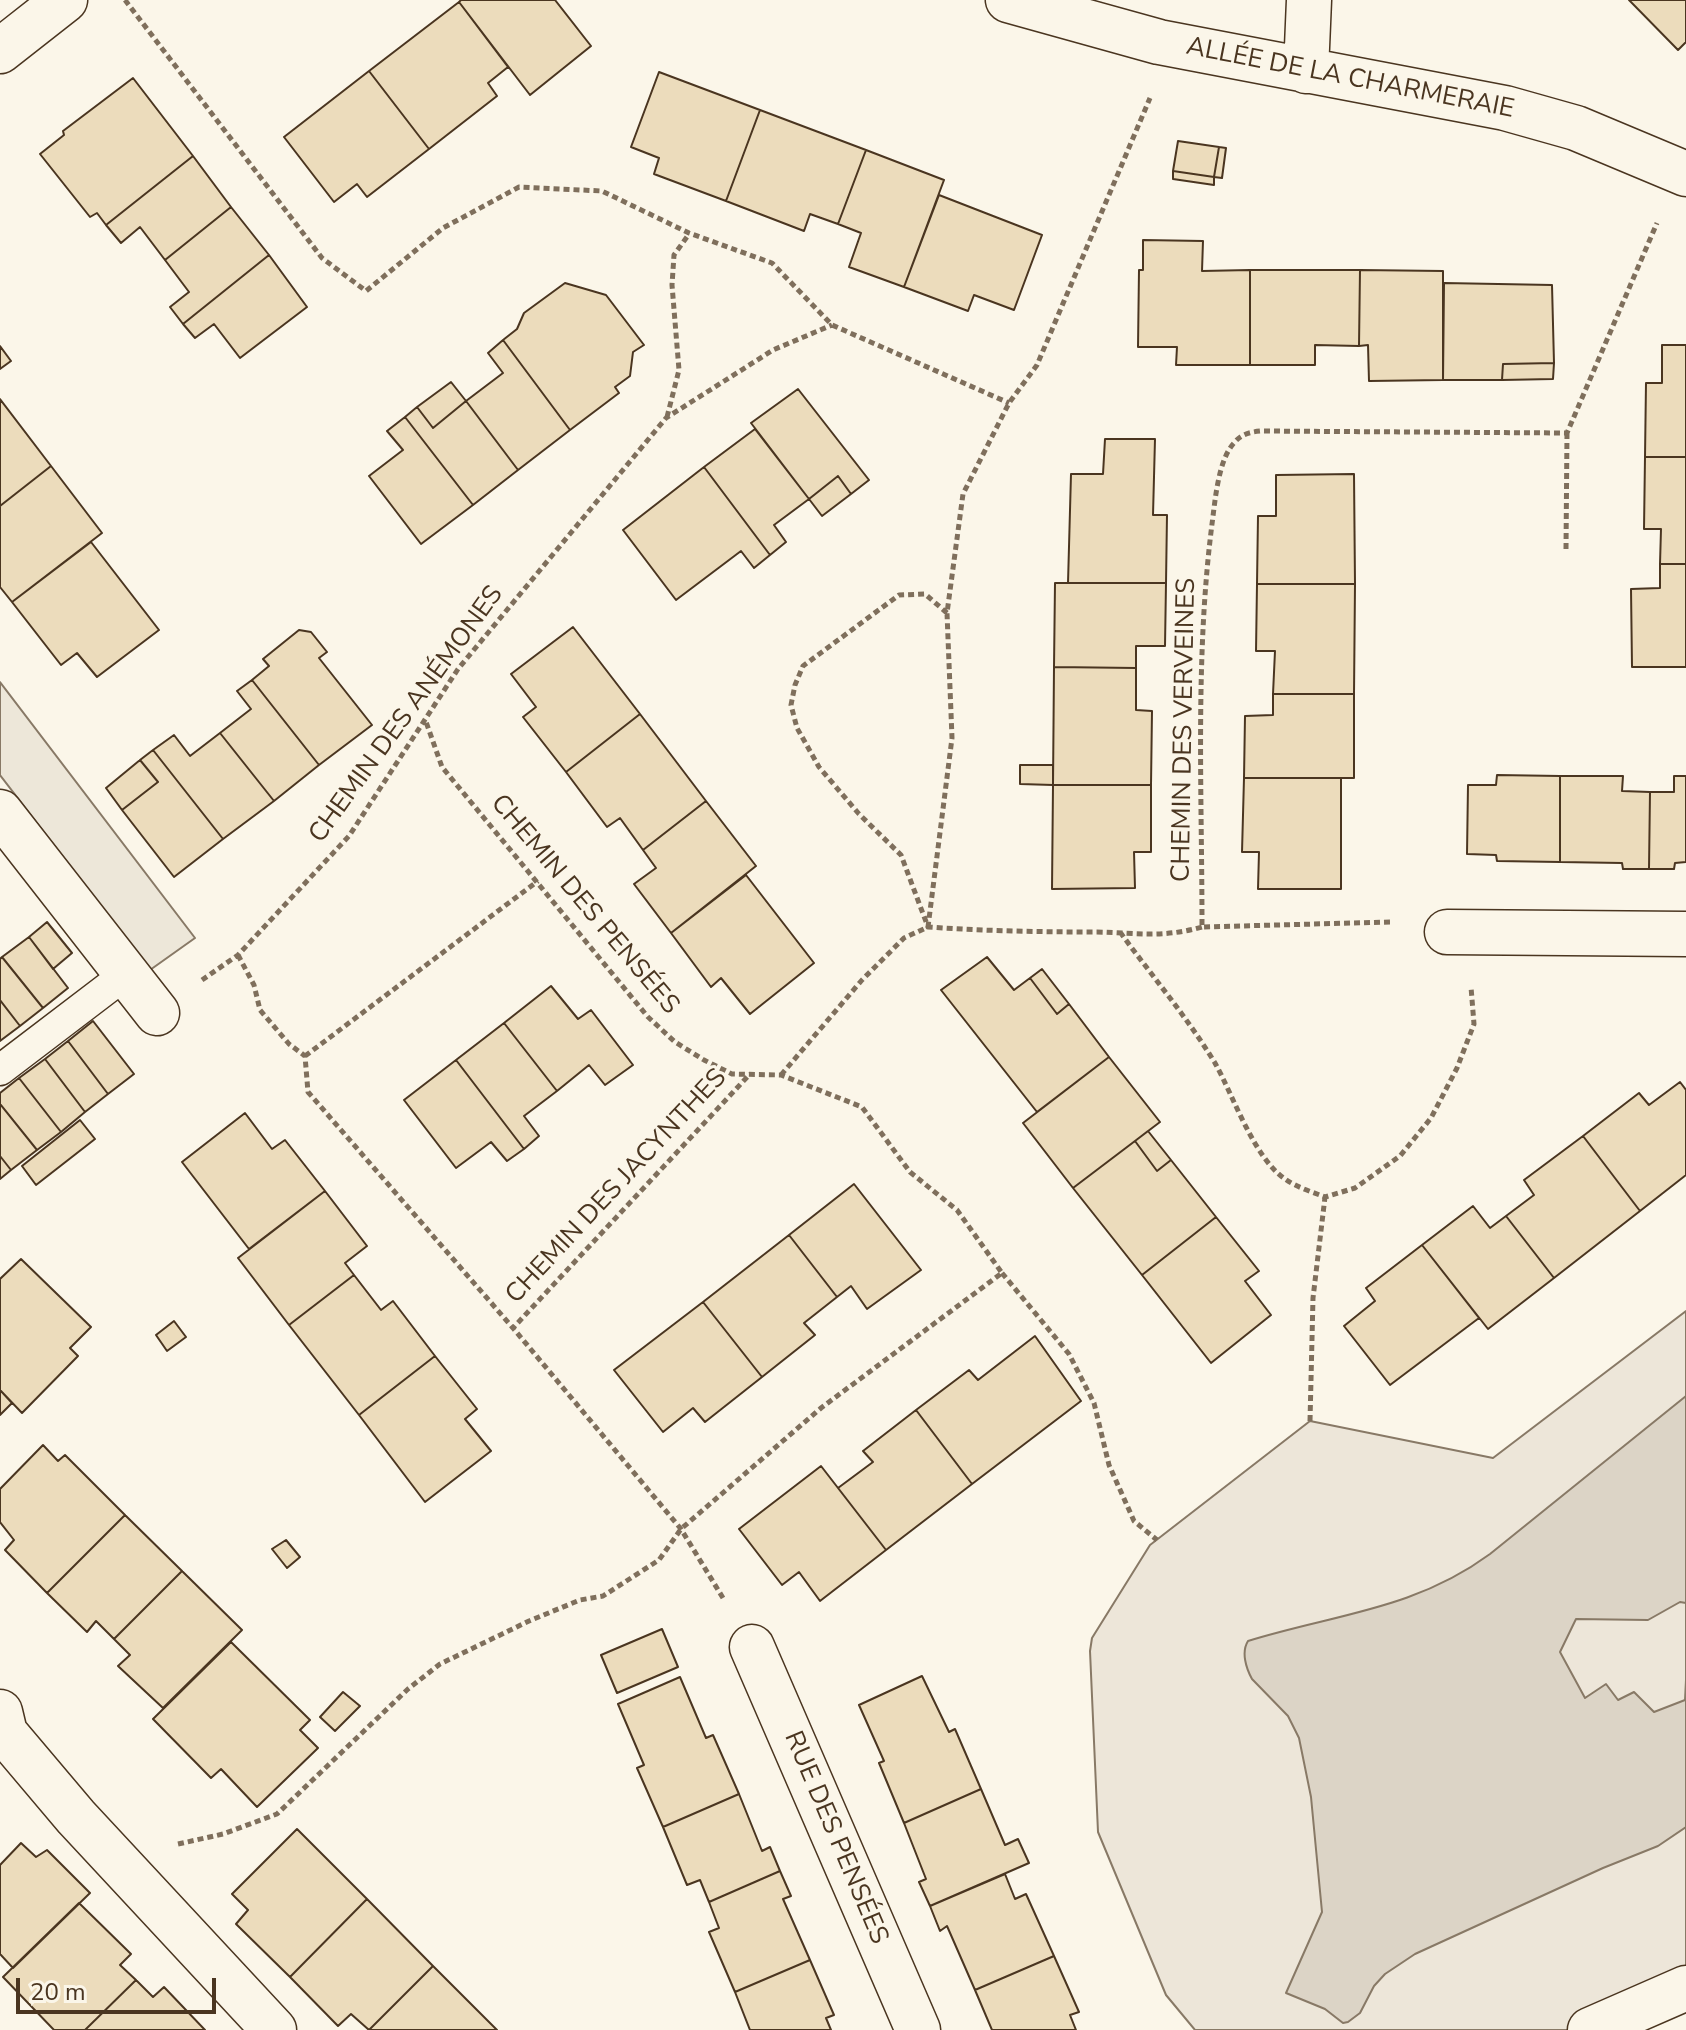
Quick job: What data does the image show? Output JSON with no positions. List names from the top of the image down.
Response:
{
  "streets": {
    "street": ["ALLÉE DE LA CHARMERAIE", "RUE DES PENSÉES"],
    "path": [
      "CHEMIN DES ANÉMONES",
      "CHEMIN DES VERVEINES",
      "CHEMIN DES PENSÉES",
      "CHEMIN DES JACYNTHES"
    ]
  },
  "crossings": [
    ["CHEMIN DES ANÉMONES", "CHEMIN DES PENSÉES"],
    ["CHEMIN DES PENSÉES", "CHEMIN DES JACYNTHES"]
  ],
  "scale_bar": "20 m"
}
